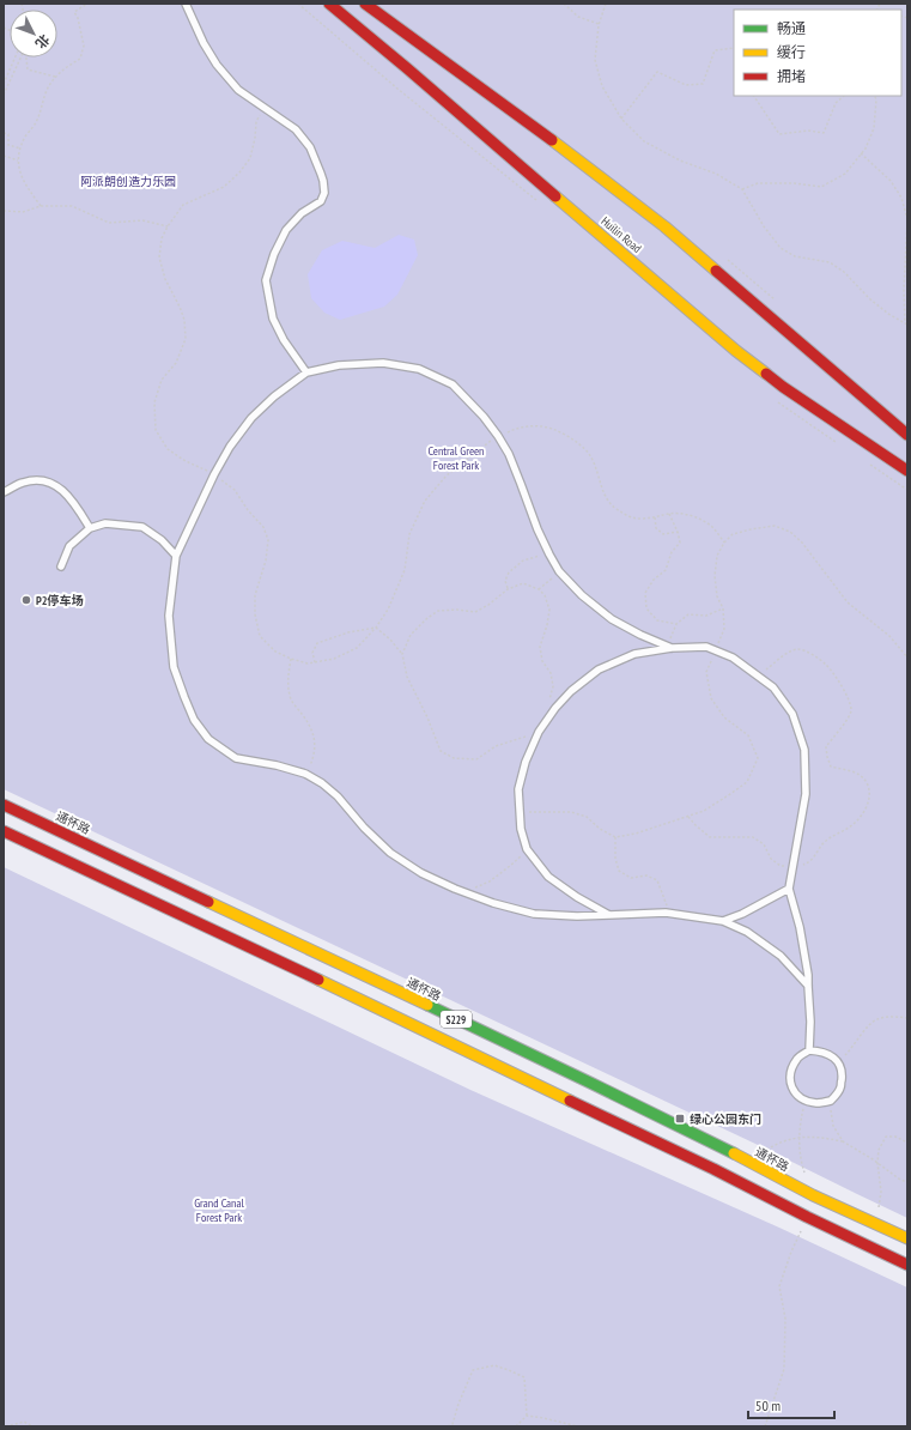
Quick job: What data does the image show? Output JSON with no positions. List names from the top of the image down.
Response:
{
  "streets": {
    "main road": ["Huilin Road", "通怀路", "S229"]
  },
  "parks": ["阿派朗创造力乐园", "Central Green Forest Park", "Grand Canal Forest Park"],
  "places": {
    "other": ["P2停车场"],
    "transit": ["绿心公园东门"]
  },
  "legend": ["畅通", "缓行", "拥堵"],
  "scale_bar": "50 m",
  "north": "bottom right"
}
